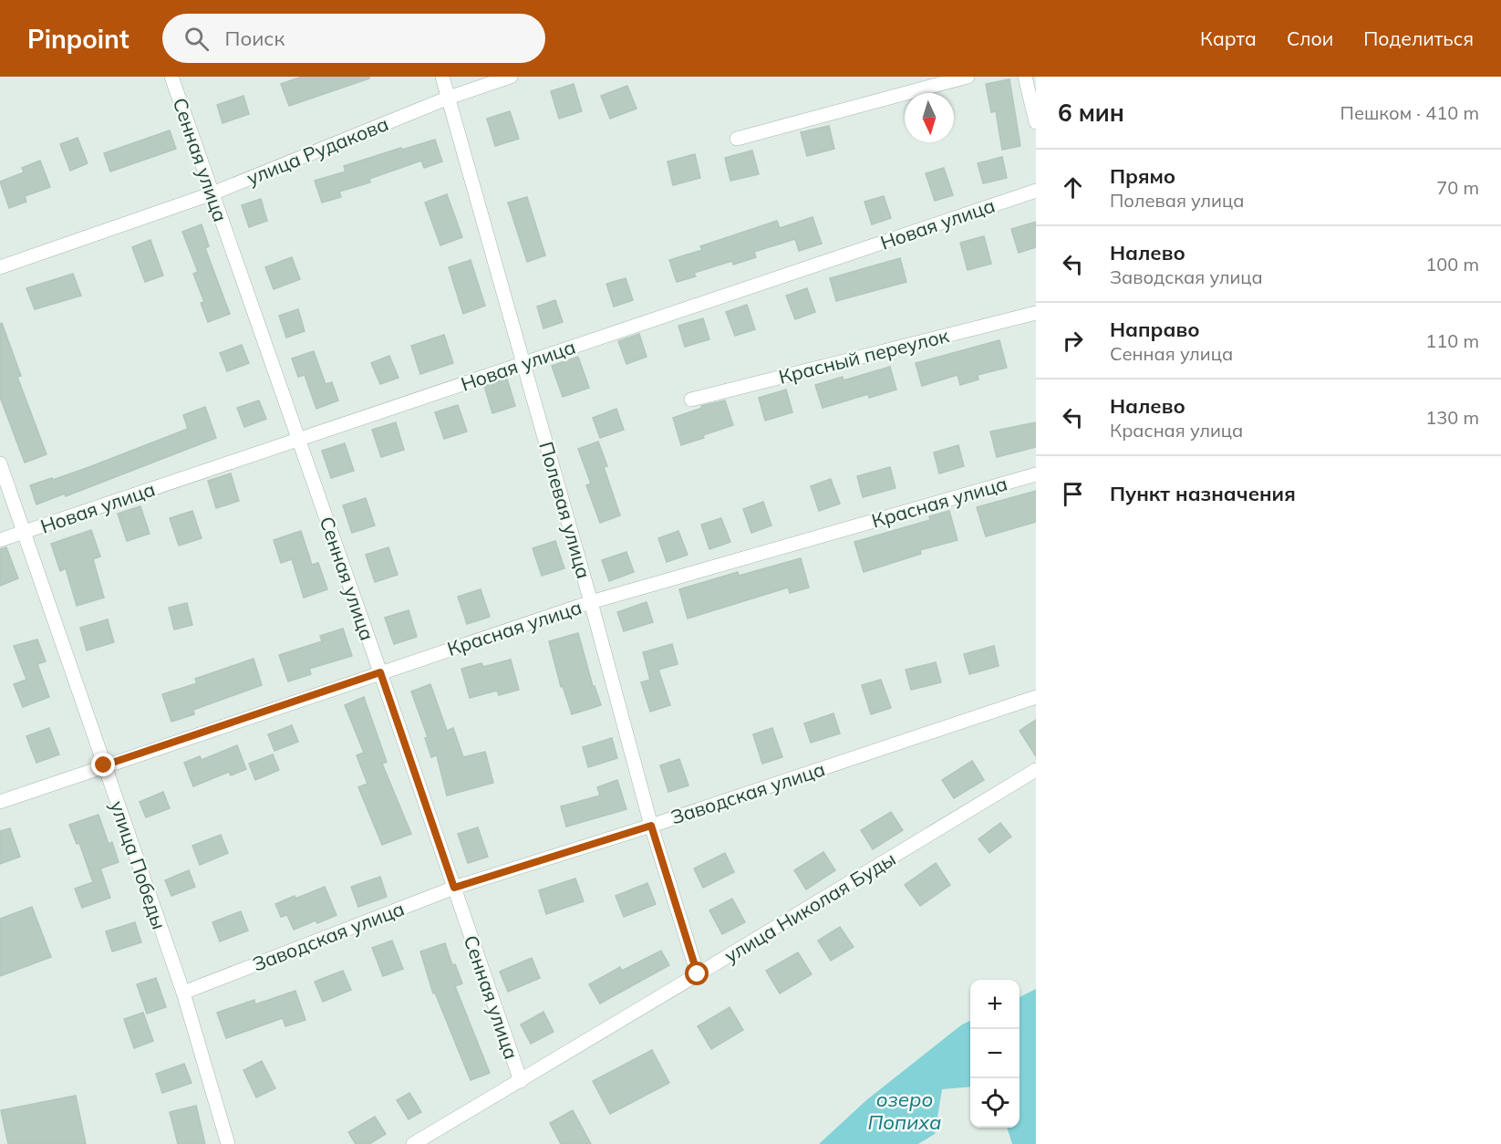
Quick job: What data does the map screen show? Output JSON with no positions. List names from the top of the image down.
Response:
{
  "streets": {
    "street": [
      "улица Рудакова",
      "Сенная улица",
      "Новая улица",
      "Красный переулок",
      "Красная улица",
      "Полевая улица",
      "Заводская улица",
      "улица Победы",
      "улица Николая Буды"
    ]
  },
  "crossings": [
    ["улица Рудакова", "Сенная улица"],
    ["улица Рудакова", "Полевая улица"],
    ["Сенная улица", "Новая улица"],
    ["Сенная улица", "Красная улица"],
    ["Сенная улица", "Заводская улица"],
    ["Сенная улица", "улица Николая Буды"],
    ["Новая улица", "Полевая улица"],
    ["Новая улица", "улица Победы"],
    ["Красная улица", "Полевая улица"],
    ["Красная улица", "улица Победы"],
    ["Полевая улица", "Заводская улица"],
    ["Полевая улица", "улица Николая Буды"],
    ["Заводская улица", "улица Победы"]
  ],
  "water": ["озеро Попиха"],
  "north": "bottom",
  "page": {
    "header": "Pinpoint",
    "search": "Поиск",
    "nav": ["Карта", "Слои", "Поделиться"],
    "heading": ["6 мин", "Пешком · 410 m"],
    "list": [
      ["Прямо", "Полевая улица", "70 m"],
      ["Налево", "Заводская улица", "100 m"],
      ["Направо", "Сенная улица", "110 m"],
      ["Налево", "Красная улица", "130 m"],
      "Пункт назначения"
    ],
    "map_buttons": ["+", "−"]
  }
}
